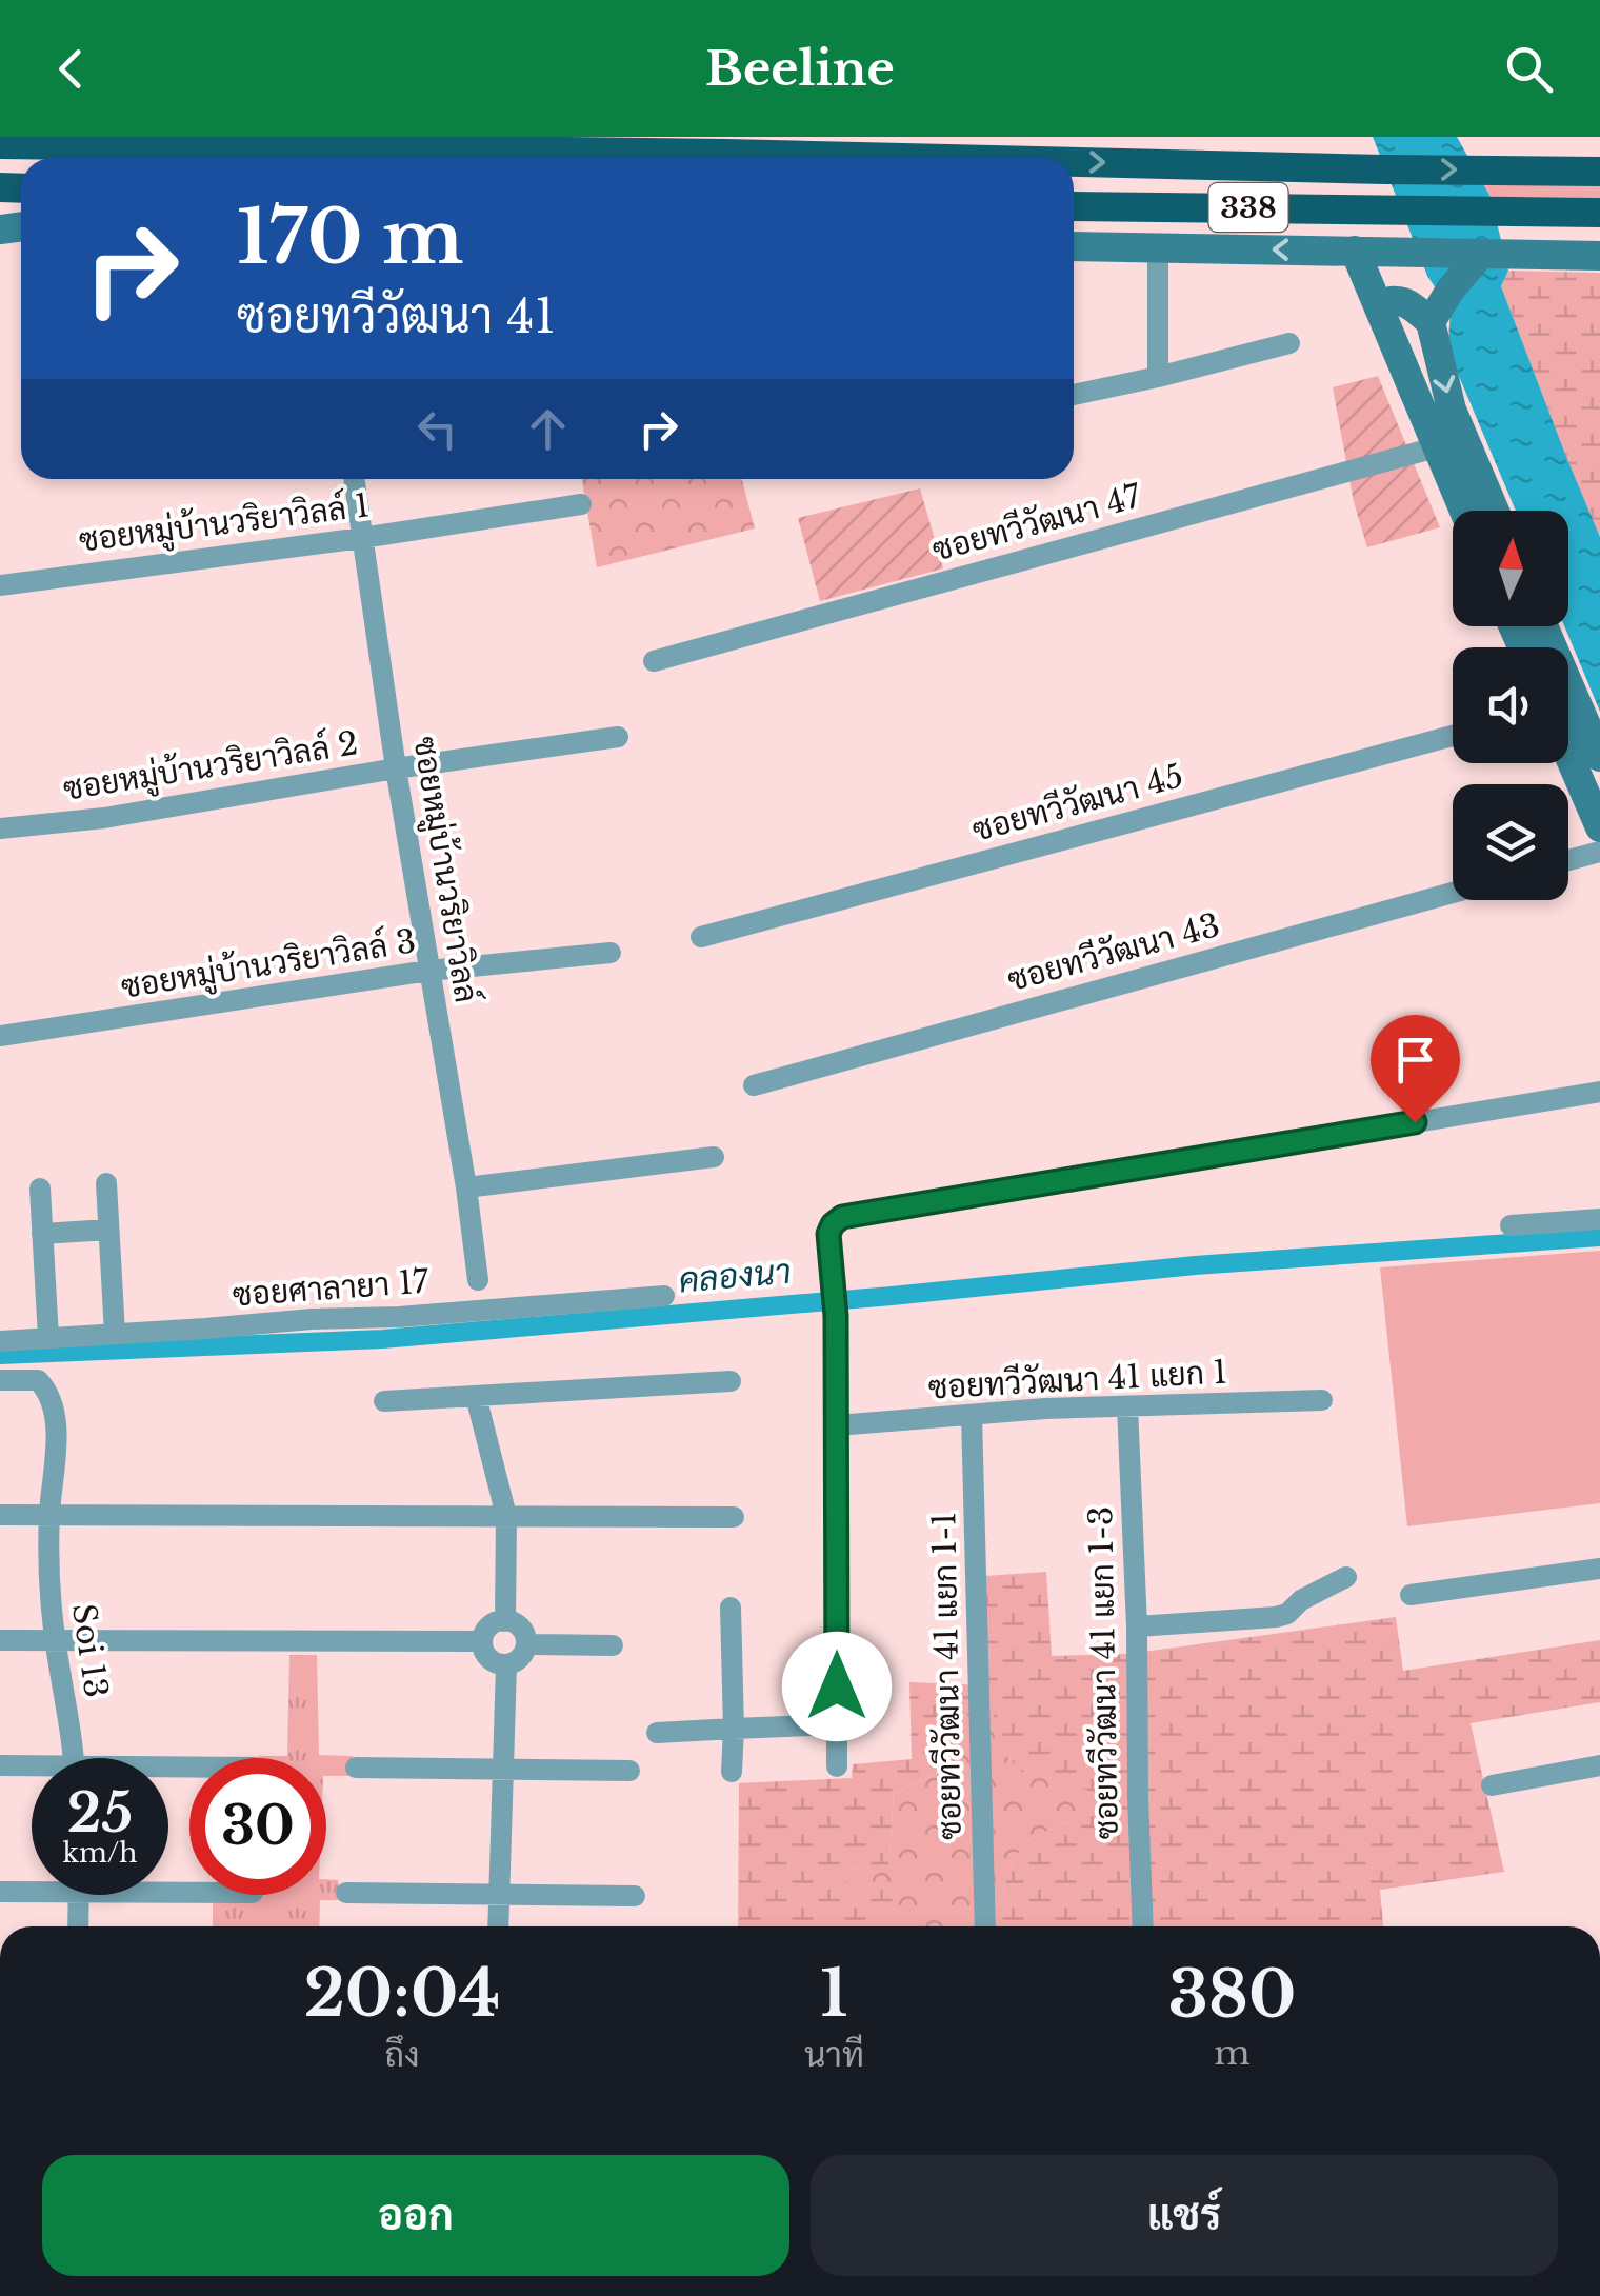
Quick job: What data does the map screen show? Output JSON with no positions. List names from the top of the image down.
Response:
{
  "streets": {
    "highway": ["338"],
    "street": [
      "ซอยหมู่บ้านวริยาวิลล์ 1",
      "ซอยทวีวัฒนา 47",
      "ซอยหมู่บ้านวริยาวิลล์ 2",
      "ซอยทวีวัฒนา 45",
      "ซอยหมู่บ้านวริยาวิลล์",
      "ซอยทวีวัฒนา 43",
      "ซอยหมู่บ้านวริยาวิลล์ 3",
      "ซอยศาลายา 17",
      "ซอยทวีวัฒนา 41 แยก 1",
      "Soi 13",
      "ซอยทวีวัฒนา 41 แยก 1-3",
      "ซอยทวีวัฒนา 41 แยก 1-1"
    ]
  },
  "crossings": [
    ["ซอยหมู่บ้านวริยาวิลล์ 1", "ซอยหมู่บ้านวริยาวิลล์"],
    ["ซอยหมู่บ้านวริยาวิลล์ 2", "ซอยหมู่บ้านวริยาวิลล์"],
    ["ซอยหมู่บ้านวริยาวิลล์", "ซอยหมู่บ้านวริยาวิลล์ 3"],
    ["ซอยทวีวัฒนา 41 แยก 1", "ซอยทวีวัฒนา 41 แยก 1-3"],
    ["ซอยทวีวัฒนา 41 แยก 1", "ซอยทวีวัฒนา 41 แยก 1-1"]
  ],
  "water": ["คลองนา"],
  "north": "top",
  "page": {
    "header": "Beeline",
    "turn": ["170 m", "ซอยทวีวัฒนา 41"],
    "speed": "25 km/h",
    "limit": "30",
    "eta": [
      "20:04",
      "ถึง",
      "1",
      "นาที",
      "380",
      "m"
    ],
    "buttons": ["ออก", "แชร์"]
  }
}
